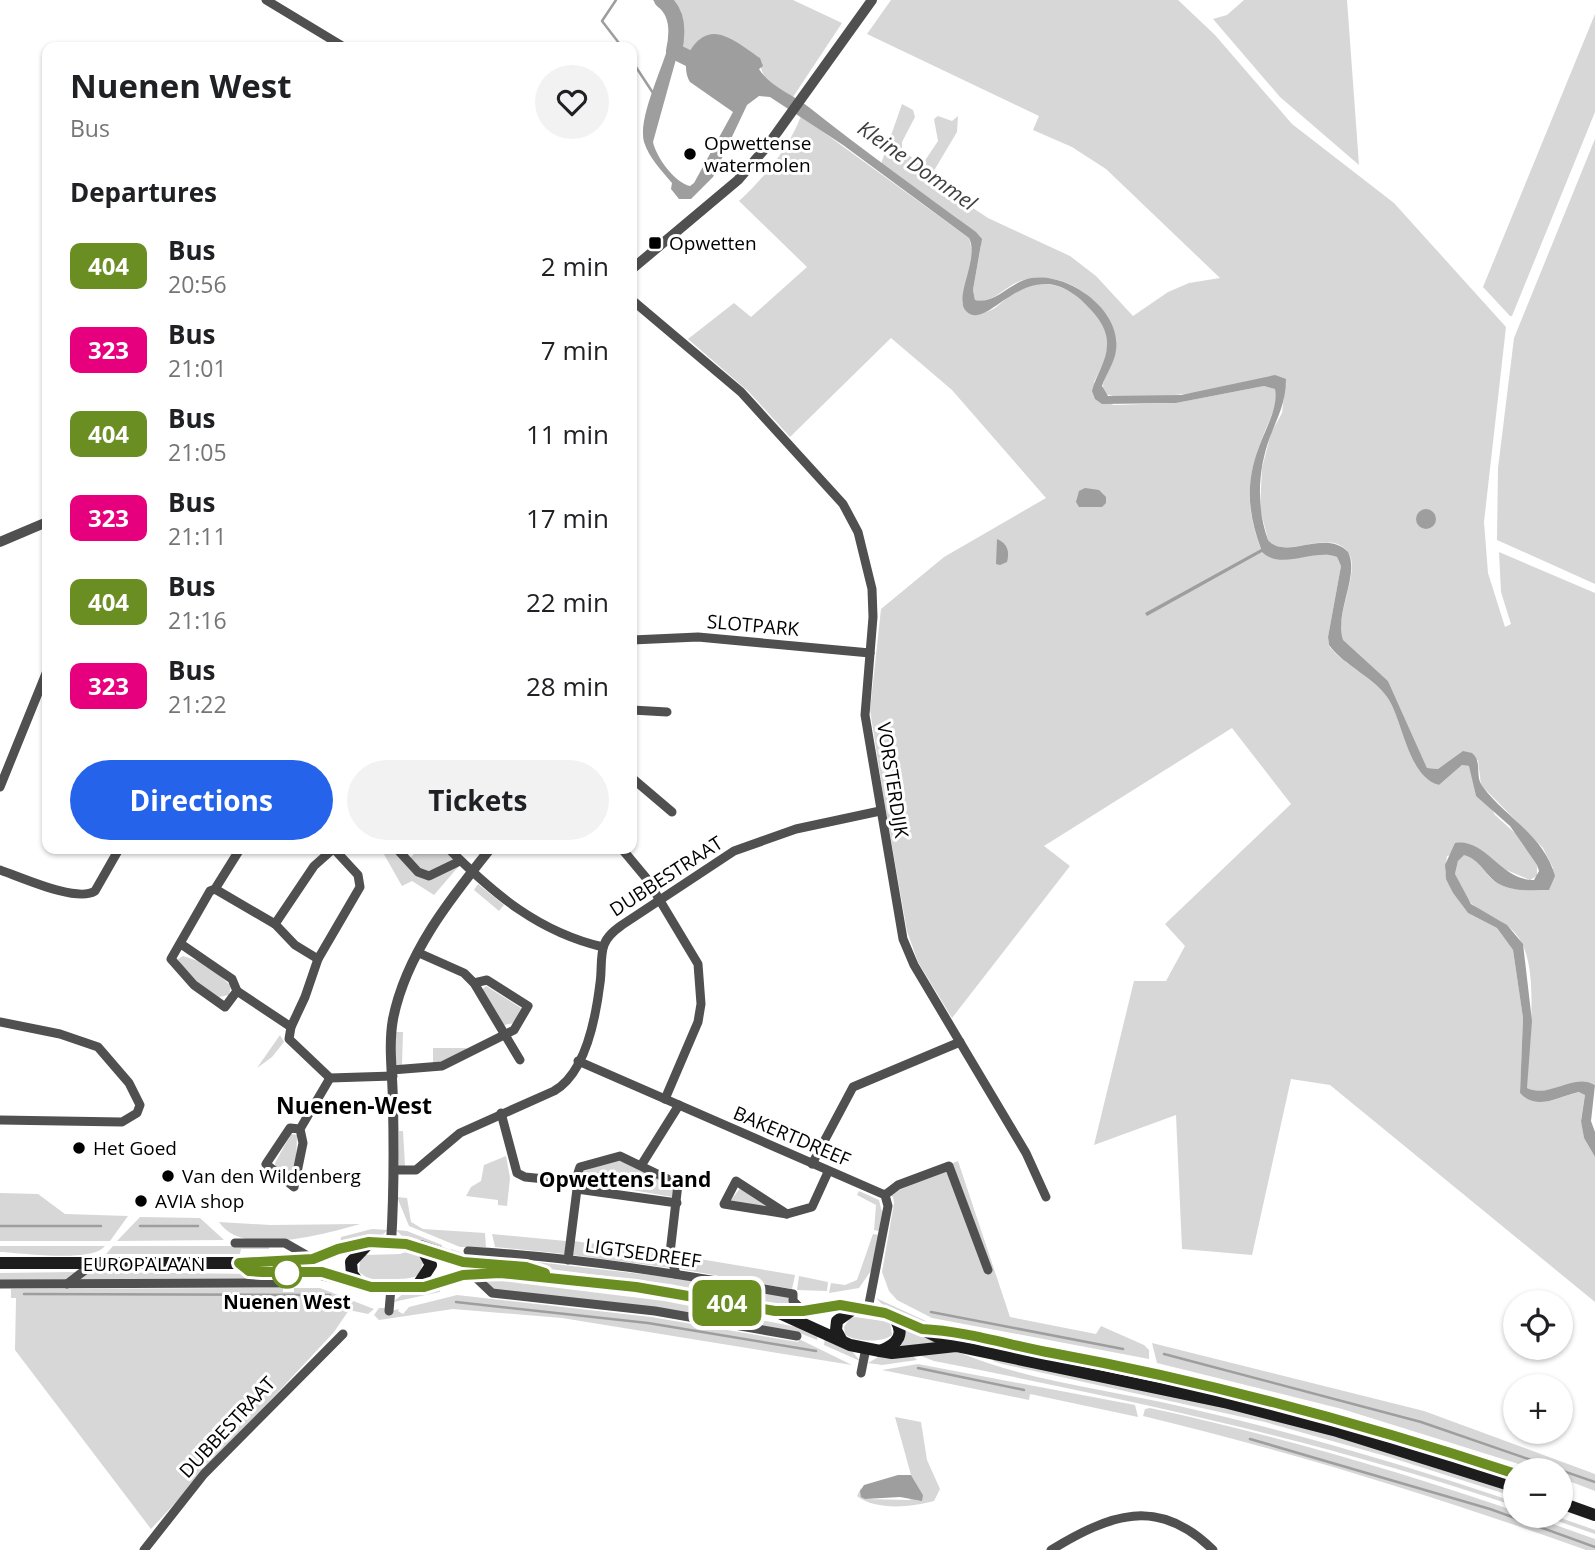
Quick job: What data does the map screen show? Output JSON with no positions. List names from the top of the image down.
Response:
{
  "streets": {
    "main road": ["EUROPALAAN"],
    "street": [
      "SLOTPARK",
      "VORSTERDIJK",
      "DUBBESTRAAT",
      "BAKERTDREEF",
      "LIGTSEDREEF"
    ]
  },
  "crossings": [
    ["SLOTPARK", "VORSTERDIJK"],
    ["VORSTERDIJK", "DUBBESTRAAT"]
  ],
  "districts": ["Nuenen-West", "Opwettens Land"],
  "water": ["Kleine Dommel"],
  "places": {
    "other": [
      "Opwettense watermolen",
      "Het Goed",
      "Van den Wildenberg",
      "AVIA shop",
      "Nuenen West"
    ],
    "transit": ["Opwetten"]
  },
  "lines": ["bus line 404"],
  "page": {
    "on_map": "404",
    "heading": [
      ["Nuenen West", "Bus"],
      "Departures"
    ],
    "list": [
      {
        "mark": "404",
        "name": "Bus",
        "note": "20:56",
        "value": "2 min"
      },
      {
        "mark": "323",
        "name": "Bus",
        "note": "21:01",
        "value": "7 min"
      },
      {
        "mark": "404",
        "name": "Bus",
        "note": "21:05",
        "value": "11 min"
      },
      {
        "mark": "323",
        "name": "Bus",
        "note": "21:11",
        "value": "17 min"
      },
      {
        "mark": "404",
        "name": "Bus",
        "note": "21:16",
        "value": "22 min"
      },
      {
        "mark": "323",
        "name": "Bus",
        "note": "21:22",
        "value": "28 min"
      }
    ],
    "buttons": ["Directions", "Tickets"],
    "map_buttons": ["+", "−"]
  }
}
